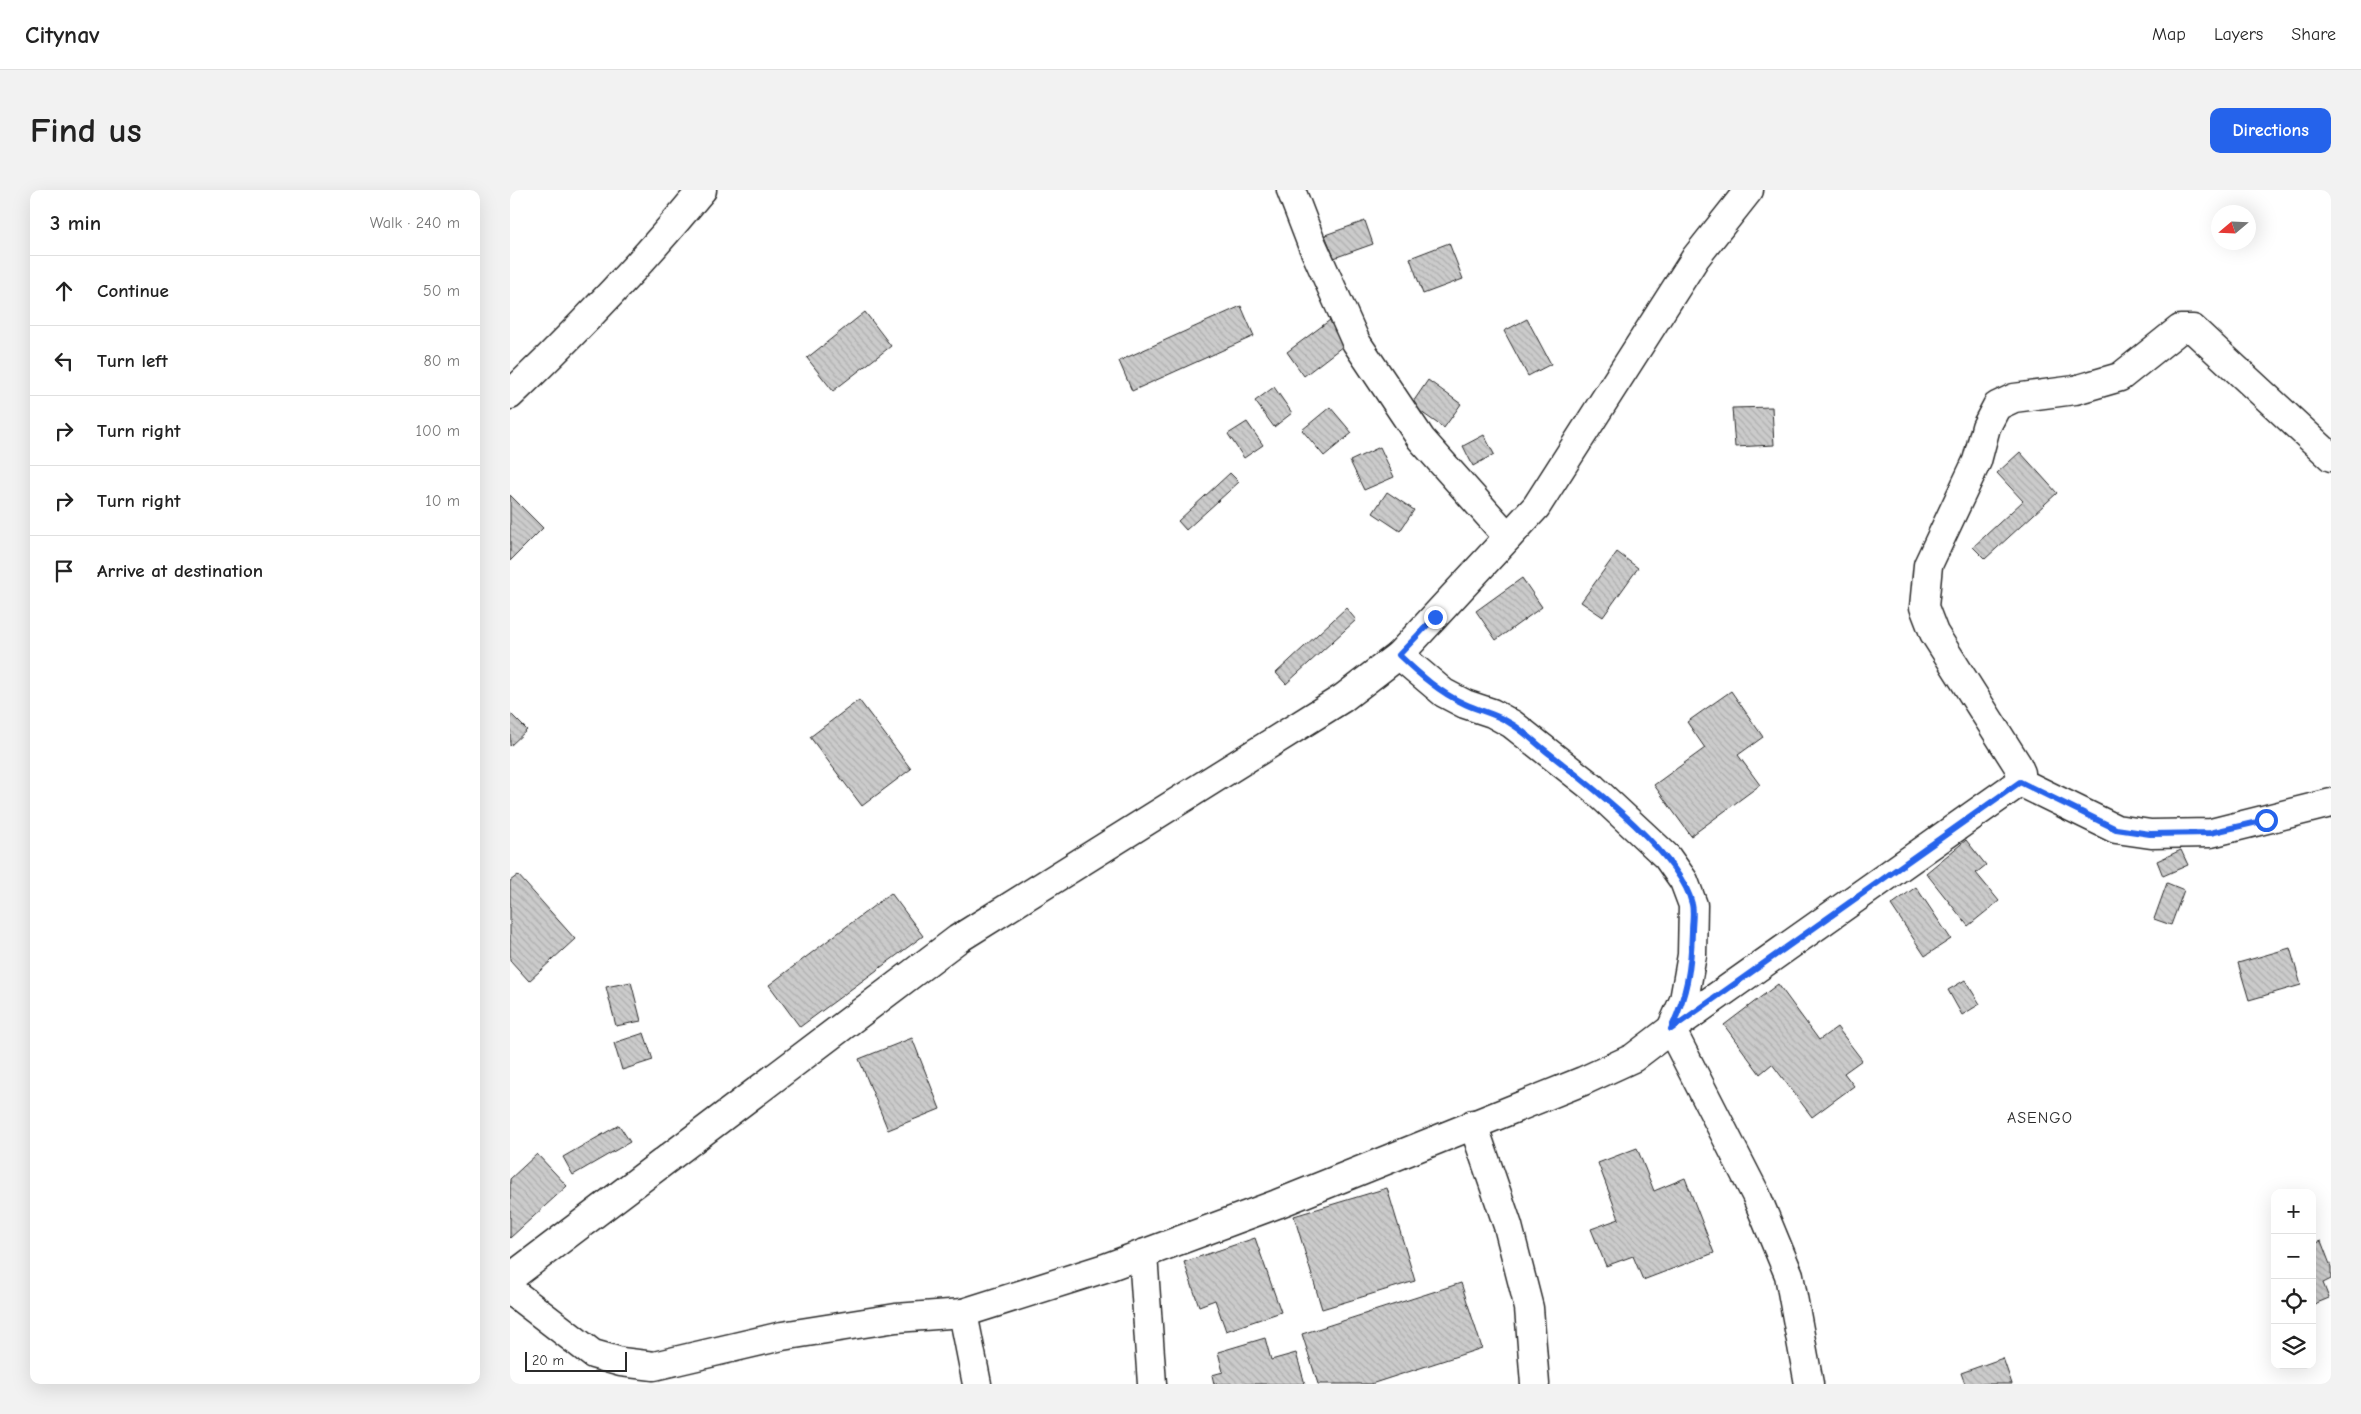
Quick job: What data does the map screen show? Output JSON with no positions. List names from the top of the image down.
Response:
{
  "districts": ["ASENGO"],
  "scale_bar": "20 m",
  "north": "left",
  "page": {
    "header": "Citynav",
    "nav": ["Map", "Layers", "Share"],
    "buttons": "Directions",
    "title": "Find us",
    "heading": ["3 min", "Walk · 240 m"],
    "list": [
      ["Continue", "50 m"],
      ["Turn left", "80 m"],
      ["Turn right", "100 m"],
      ["Turn right", "10 m"],
      "Arrive at destination"
    ],
    "map_buttons": ["+", "−"],
    "scale": "20 m"
  }
}
